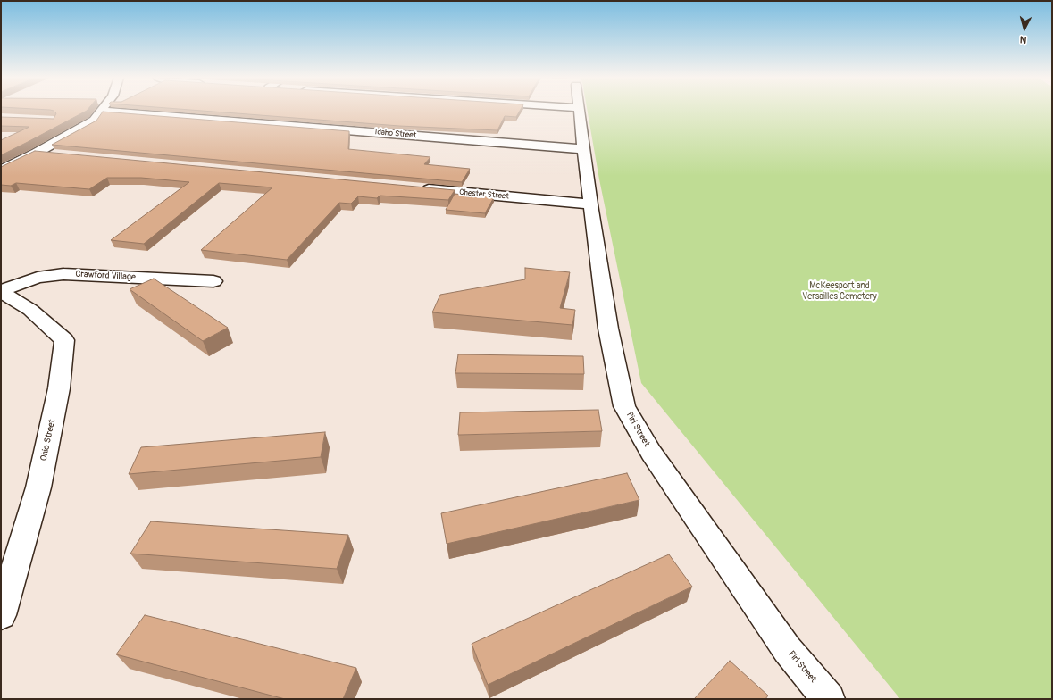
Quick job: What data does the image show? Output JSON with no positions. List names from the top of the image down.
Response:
{
  "streets": {
    "street": [
      "Idaho Street",
      "Chester Street",
      "Crawford Village",
      "Pirl Street",
      "Ohio Street"
    ]
  },
  "crossings": [
    ["Idaho Street", "Pirl Street"],
    ["Chester Street", "Pirl Street"],
    ["Crawford Village", "Ohio Street"]
  ],
  "parks": ["McKeesport and Versailles Cemetery"],
  "north": "bottom"
}
